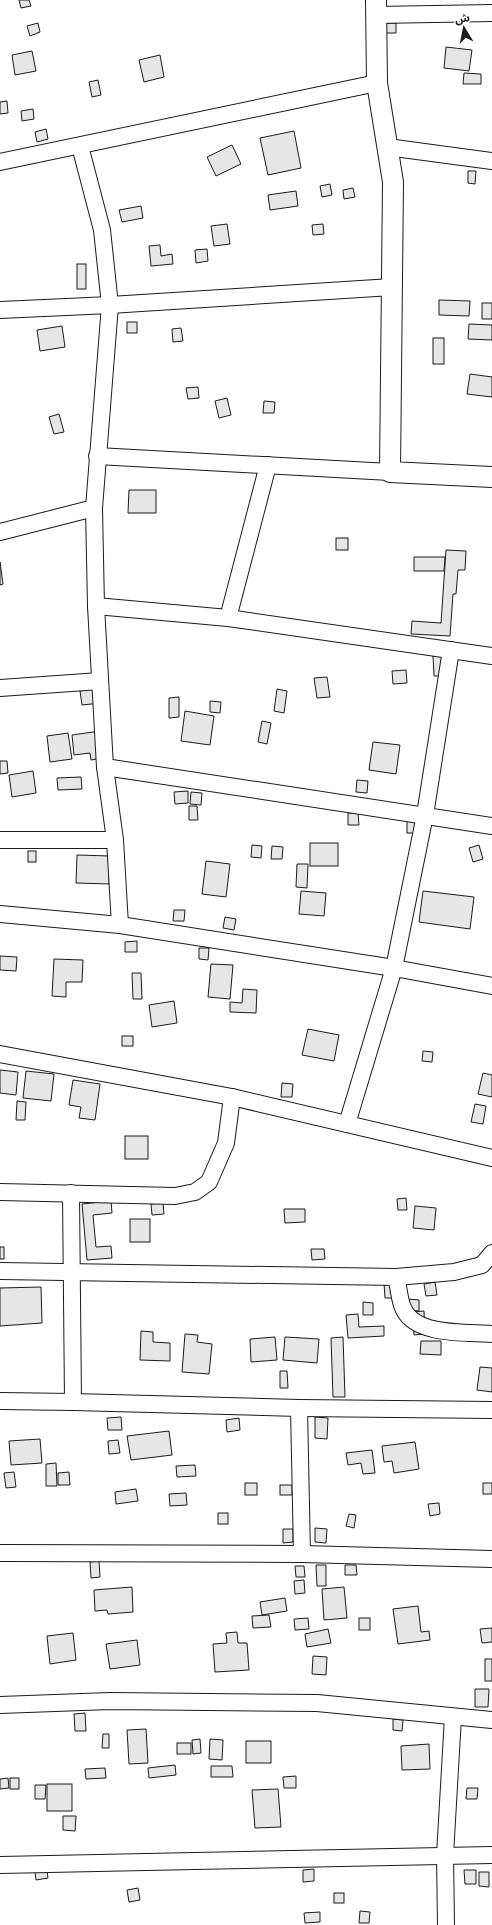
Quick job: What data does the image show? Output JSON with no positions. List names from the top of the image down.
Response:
{
  "north": "top"
}
